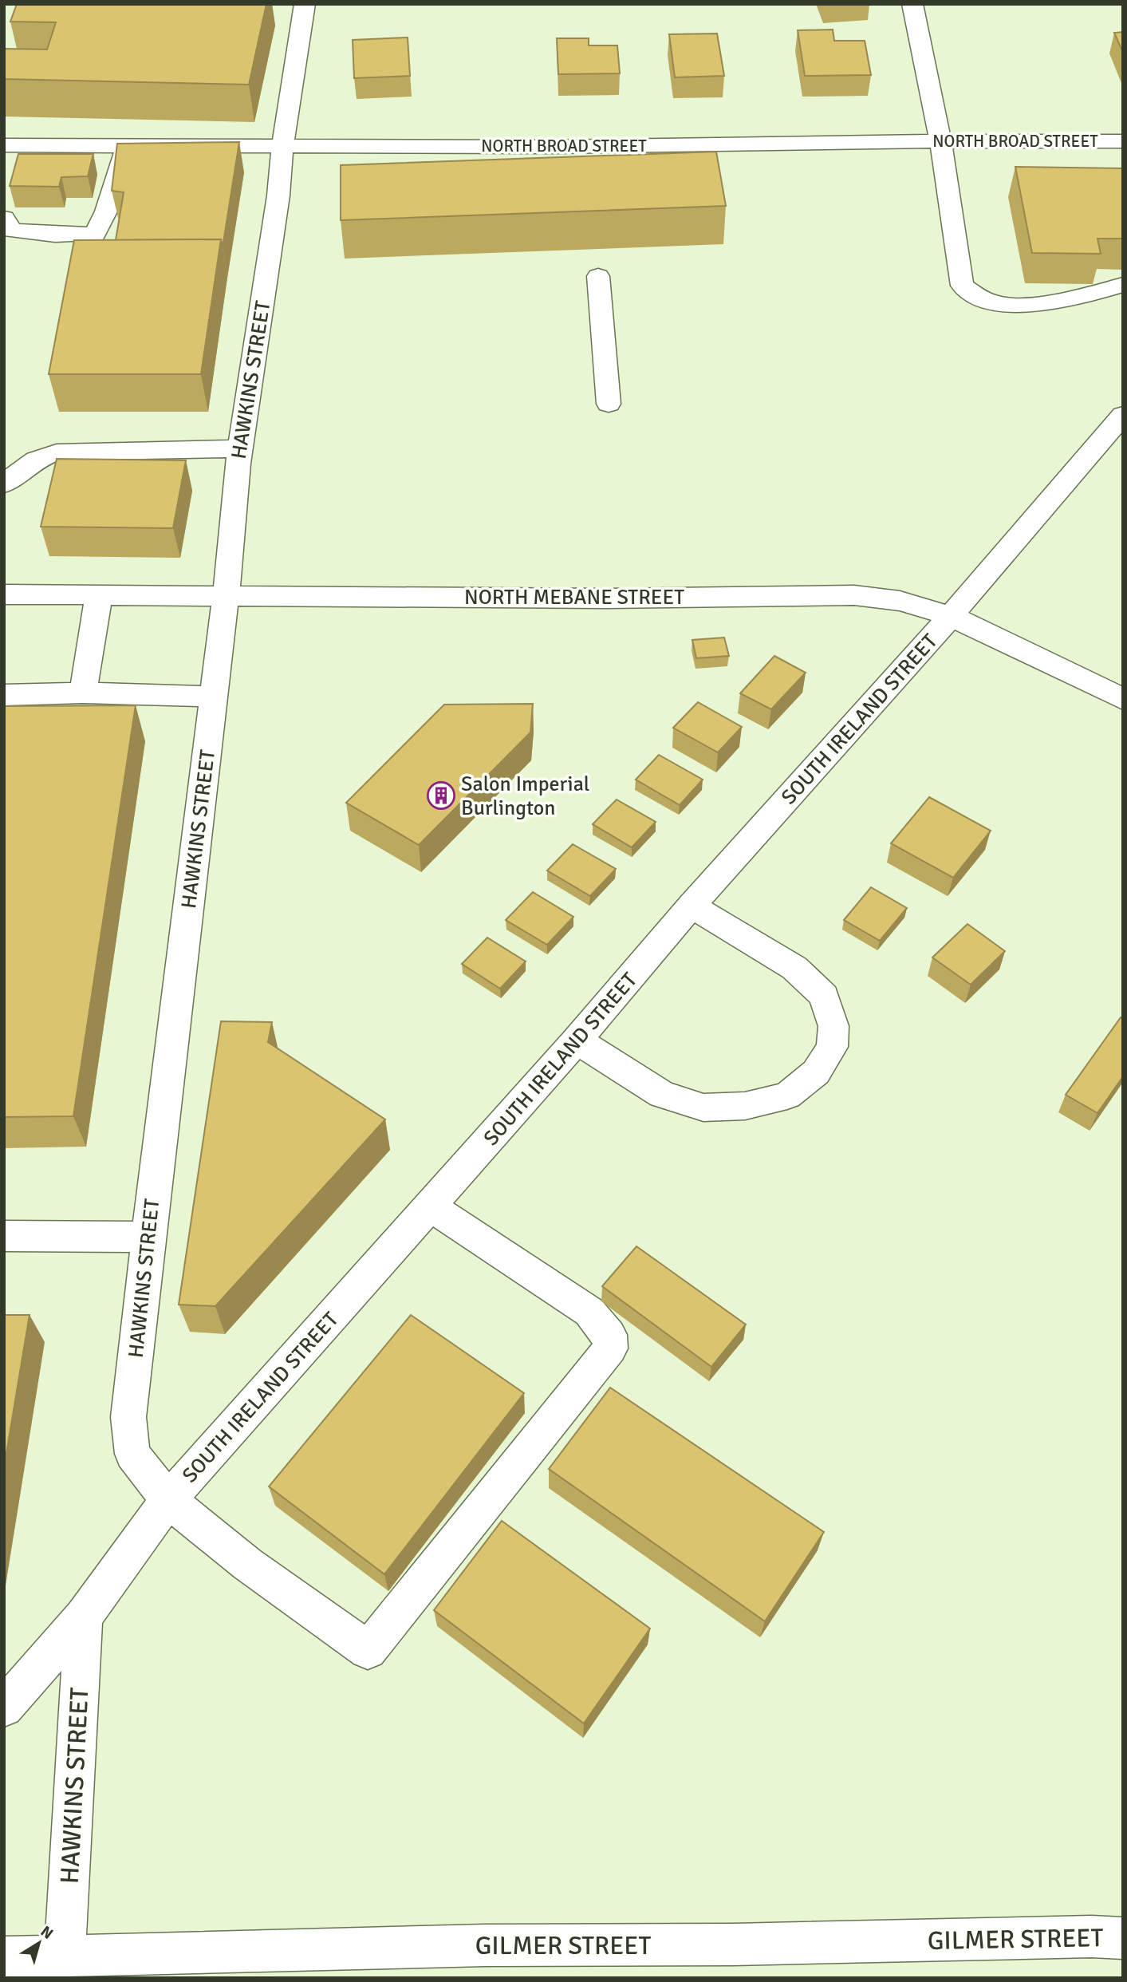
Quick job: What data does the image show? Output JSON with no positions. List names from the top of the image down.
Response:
{
  "streets": {
    "street": [
      "NORTH BROAD STREET",
      "HAWKINS STREET",
      "NORTH MEBANE STREET",
      "SOUTH IRELAND STREET",
      "GILMER STREET"
    ]
  },
  "crossings": [
    ["NORTH BROAD STREET", "HAWKINS STREET"],
    ["HAWKINS STREET", "NORTH MEBANE STREET"],
    ["HAWKINS STREET", "SOUTH IRELAND STREET"],
    ["HAWKINS STREET", "GILMER STREET"],
    ["NORTH MEBANE STREET", "SOUTH IRELAND STREET"]
  ],
  "places": {
    "building": ["Salon Imperial Burlington"]
  },
  "north": "top right"
}
